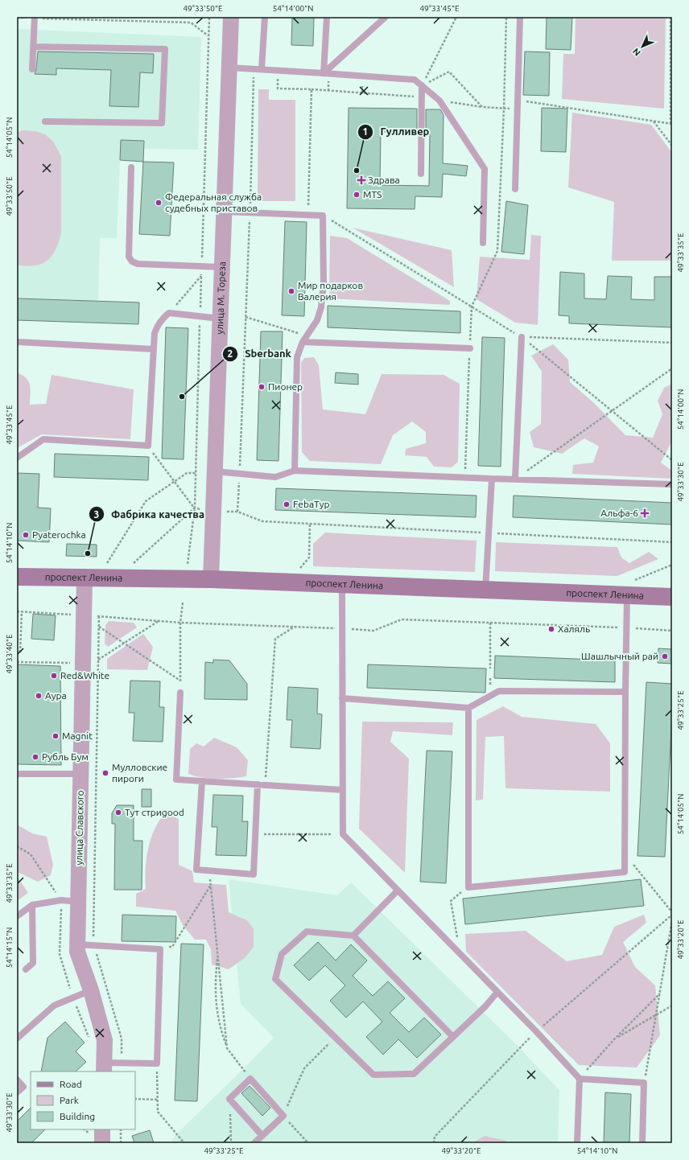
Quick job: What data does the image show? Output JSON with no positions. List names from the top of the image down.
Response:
{
  "streets": {
    "main road": ["проспект Ленина"],
    "street": ["улица М. Тореза", "улица Славского"]
  },
  "crossings": [
    ["улица М. Тореза", "проспект Ленина"],
    ["проспект Ленина", "улица Славского"]
  ],
  "places": {
    "other": [
      "Гулливер",
      "MTS",
      "Федеральная служба судебных приставов",
      "Мир подарков Валерия",
      "Пионер",
      "Sberbank",
      "FebaТур",
      "Pyaterochka",
      "Фабрика качества",
      "Халяль",
      "Шашлычный рай",
      "Red&White",
      "Аура",
      "Magnit",
      "Рубль Бум",
      "Мулловские пироги",
      "Тут стриgood"
    ],
    "health": ["Здрава", "Альфа-6"]
  },
  "legend": ["Road", "Park", "Building"],
  "north": "bottom left",
  "coordinates": [
    "49°33'50\"E",
    "54°14'00\"N",
    "49°33'45\"E",
    "54°14'05\"N",
    "49°33'35\"E",
    "49°33'30\"E",
    "54°14'10\"N",
    "49°33'40\"E",
    "49°33'25\"E",
    "49°33'20\"E",
    "54°14'15\"N"
  ]
}
